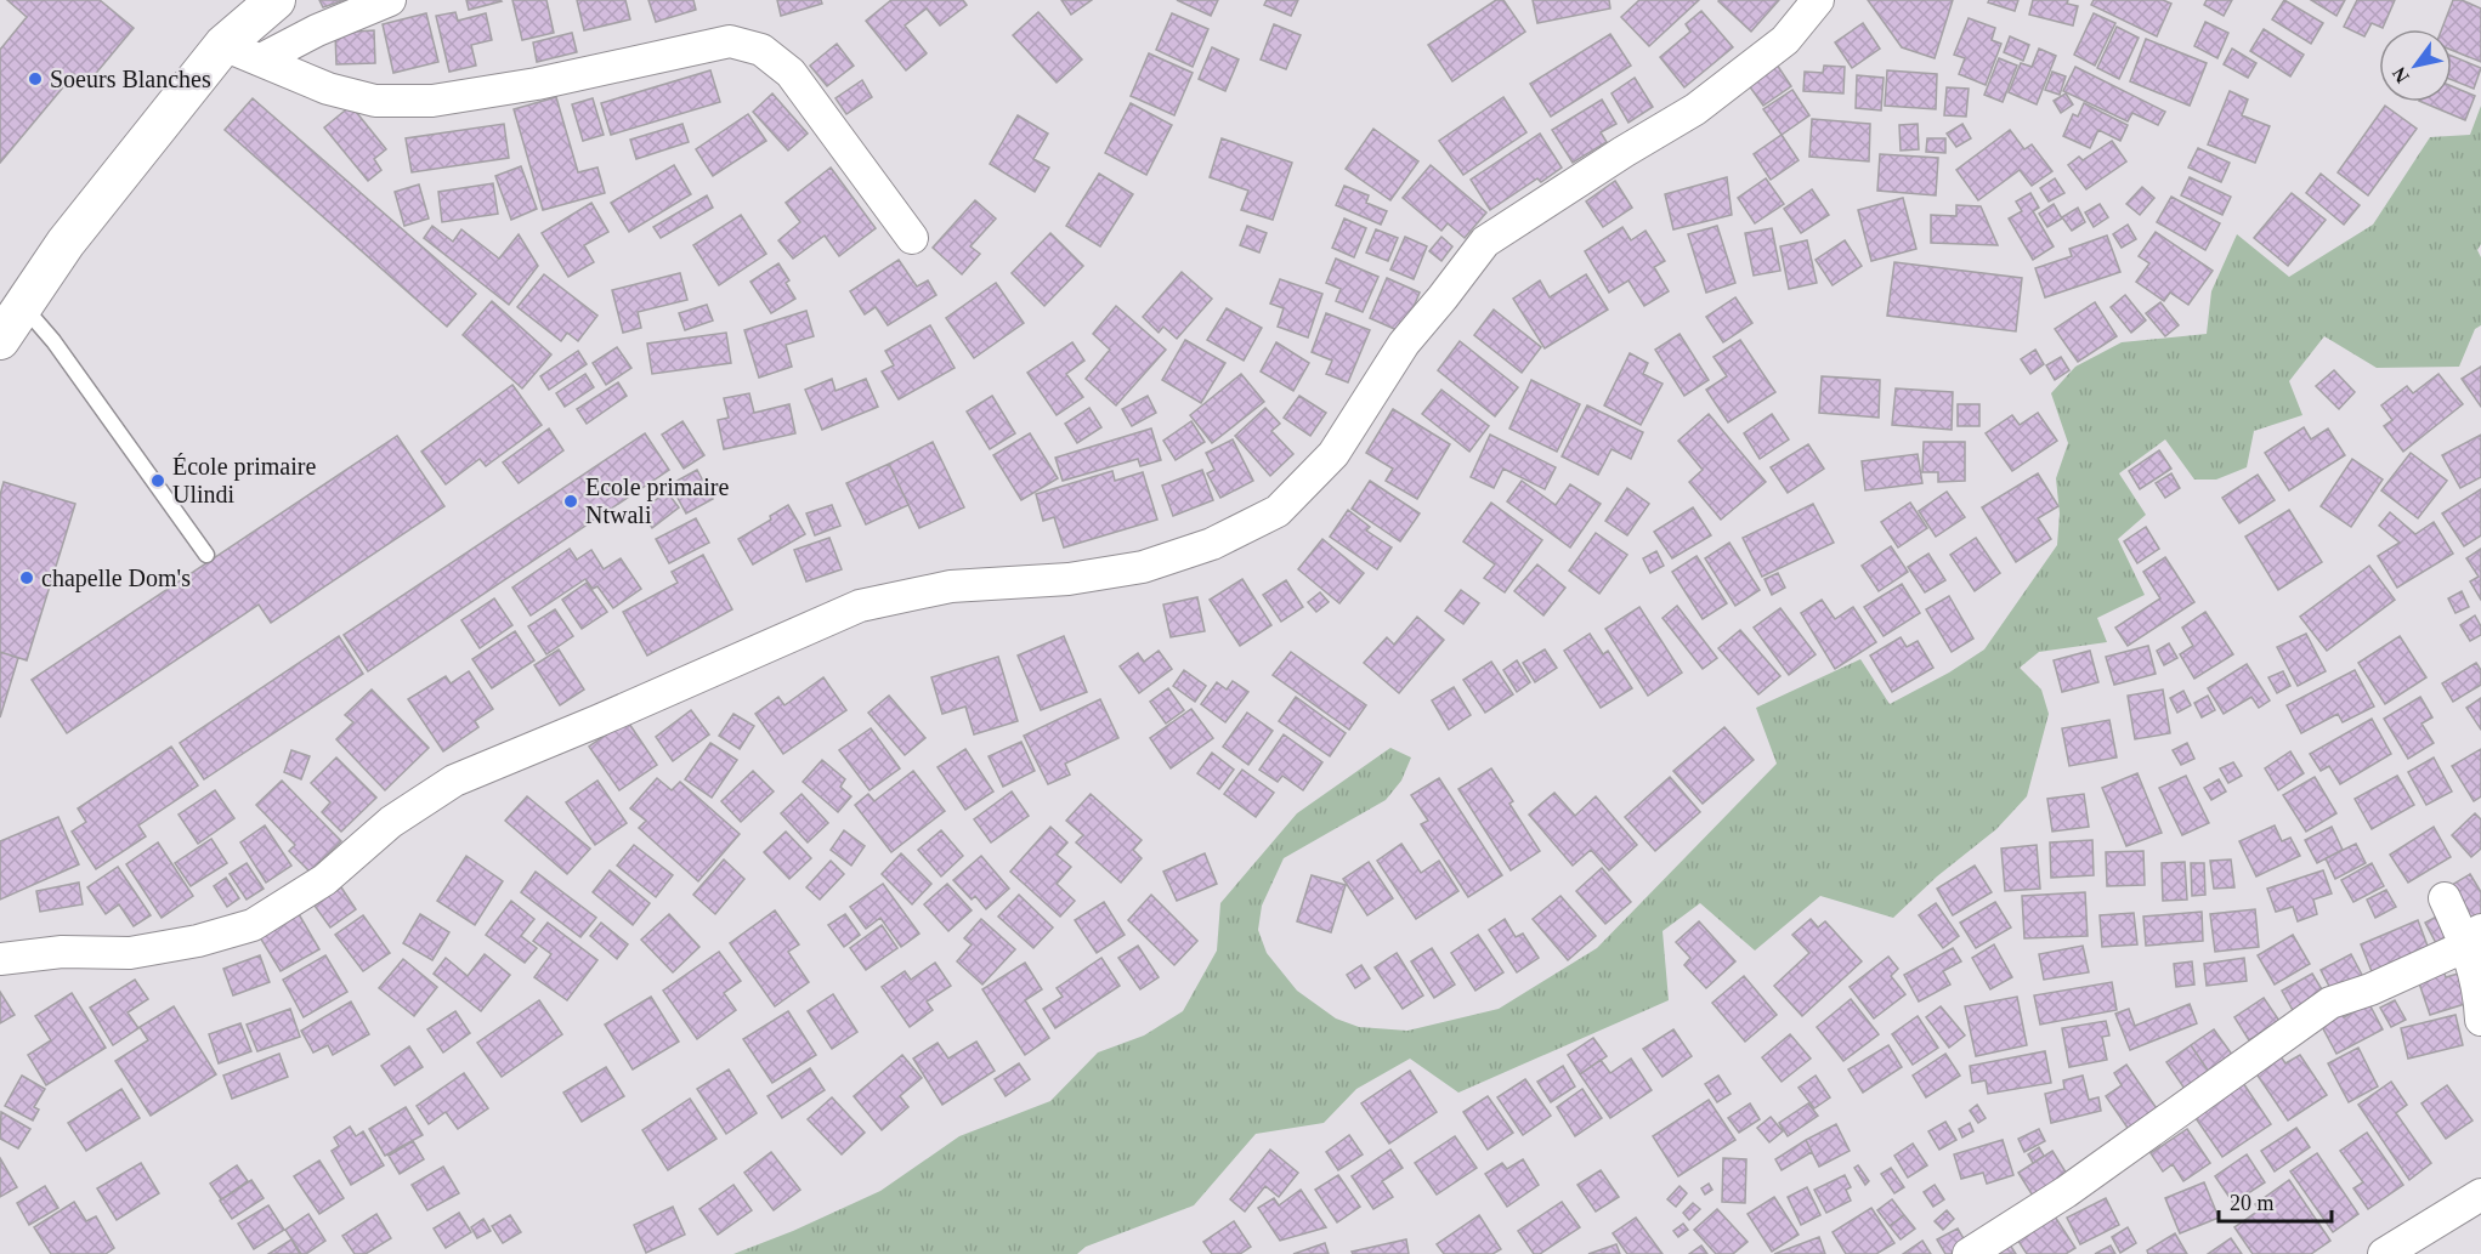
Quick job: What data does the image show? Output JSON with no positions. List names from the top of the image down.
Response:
{
  "places": [
    "Soeurs Blanches",
    "École primaire Ulindi",
    "Ecole primaire Ntwali",
    "chapelle Dom's"
  ],
  "scale_bar": "20 m",
  "north": "bottom left"
}
